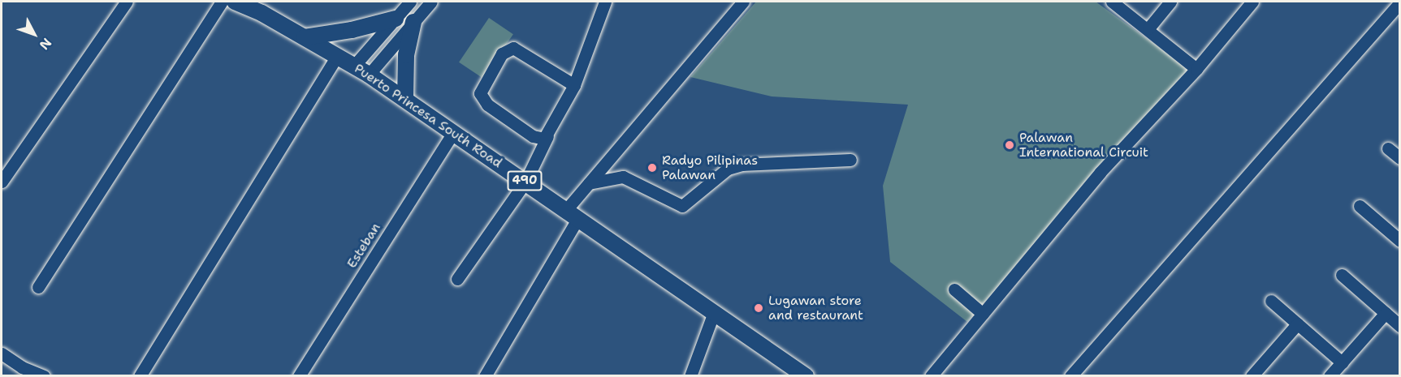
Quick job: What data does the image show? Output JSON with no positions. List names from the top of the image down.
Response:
{
  "streets": {
    "main road": ["Puerto Princesa South Road", "490"],
    "street": ["Esteban"]
  },
  "crossings": [
    ["Puerto Princesa South Road", "Esteban"]
  ],
  "places": ["Palawan International Circuit", "Radyo Pilipinas Palawan", "Lugawan store and restaurant"],
  "north": "bottom right"
}
